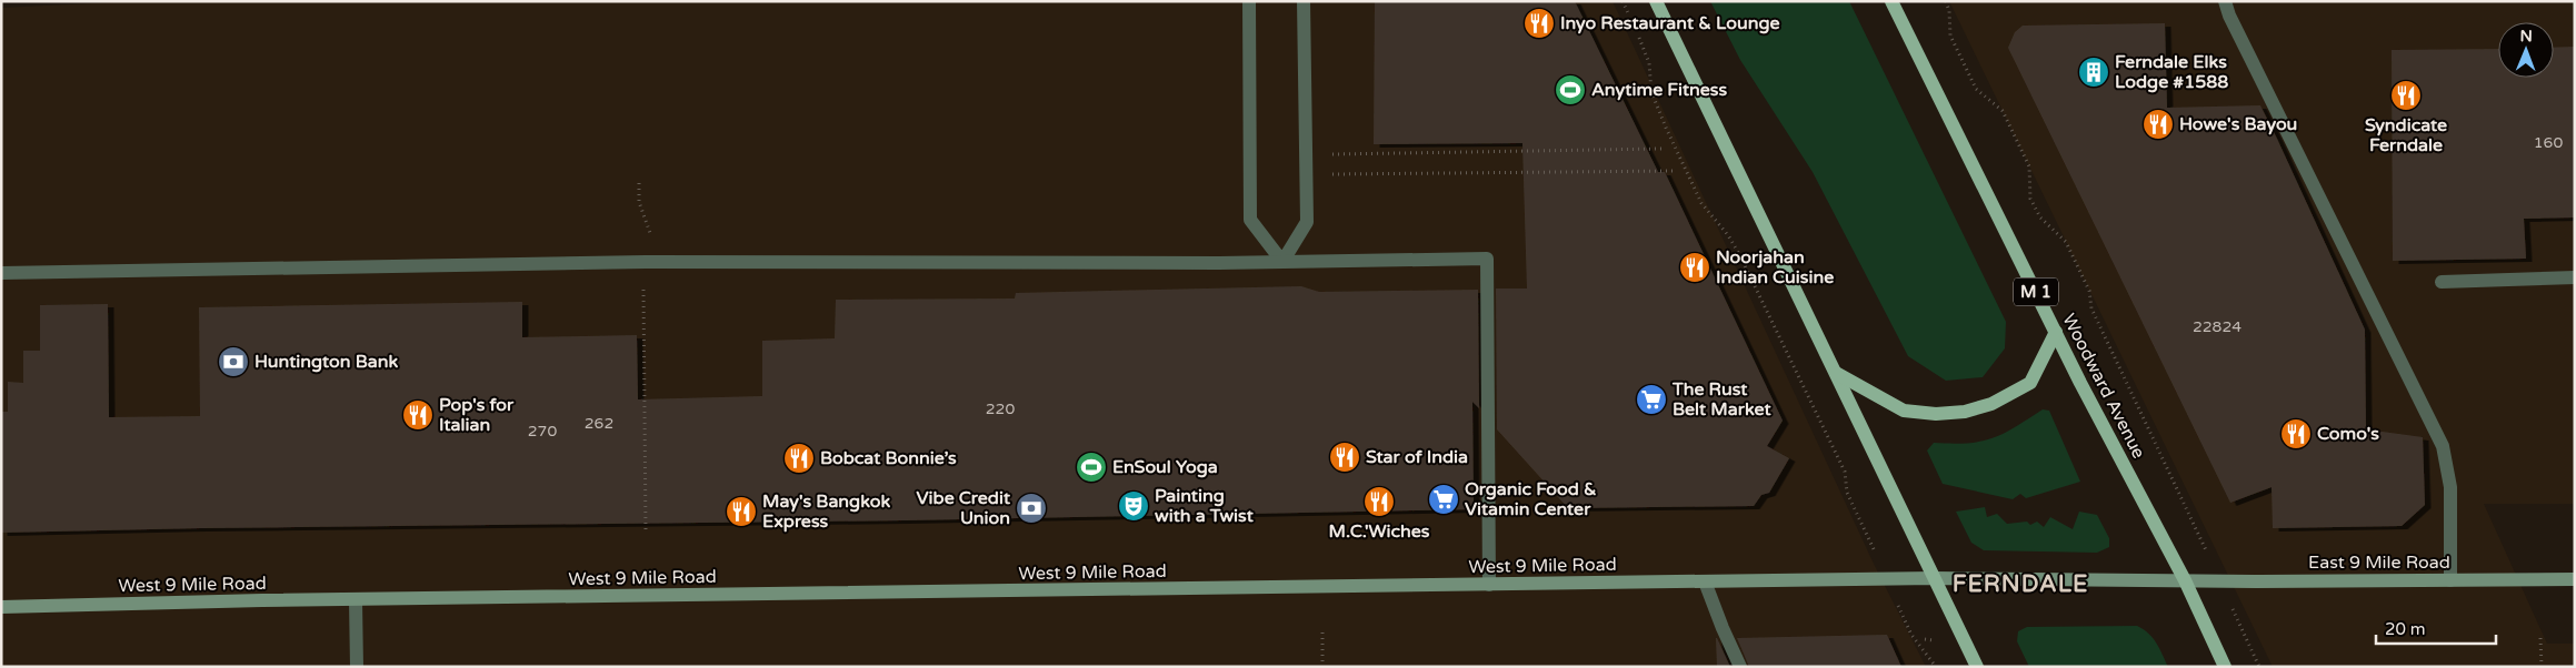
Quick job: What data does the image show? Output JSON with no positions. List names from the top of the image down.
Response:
{
  "streets": {
    "main road": [
      "M 1",
      "Woodward Avenue",
      "East 9 Mile Road",
      "West 9 Mile Road"
    ]
  },
  "crossings": [
    ["Woodward Avenue", "East 9 Mile Road"],
    ["Woodward Avenue", "West 9 Mile Road"],
    ["East 9 Mile Road", "West 9 Mile Road"]
  ],
  "districts": ["FERNDALE"],
  "places": {
    "restaurant": [
      "Inyo Restaurant & Lounge",
      "Syndicate Ferndale",
      "Howe's Bayou",
      "Noorjahan Indian Cuisine",
      "Pop's for Italian",
      "Como's",
      "Star of India",
      "Bobcat Bonnie’s",
      "M.C.'Wiches",
      "May's Bangkok Express"
    ],
    "building": ["Ferndale Elks Lodge #1588"],
    "sports": ["Anytime Fitness", "EnSoul Yoga"],
    "bank": ["Huntington Bank", "Vibe Credit Union"],
    "supermarket": ["The Rust Belt Market", "Organic Food & Vitamin Center"],
    "theatre": ["Painting with a Twist"]
  },
  "house_numbers": [
    "160",
    "22824",
    "220",
    "262",
    "270"
  ],
  "scale_bar": "20 m",
  "north": "top"
}
